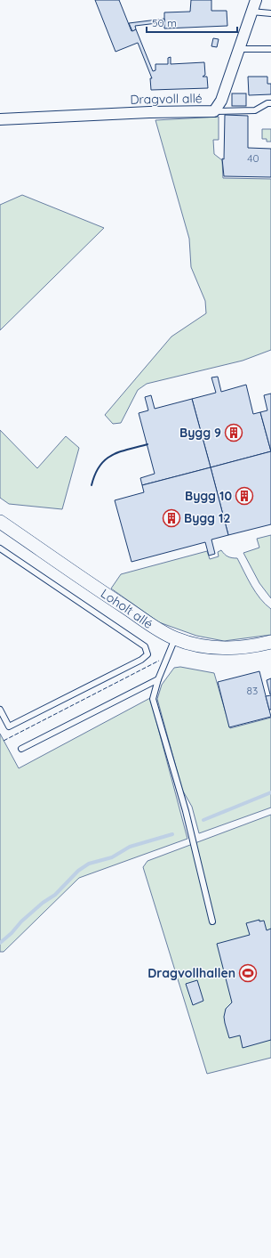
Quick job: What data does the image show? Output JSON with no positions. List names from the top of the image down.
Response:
{
  "streets": {
    "street": ["Dragvoll allé", "Loholt allé"]
  },
  "places": {
    "building": ["Bygg 9", "Bygg 10", "Bygg 12"],
    "sports": ["Dragvollhallen"]
  },
  "house_numbers": ["40", "83"],
  "scale_bar": "50 m"
}
